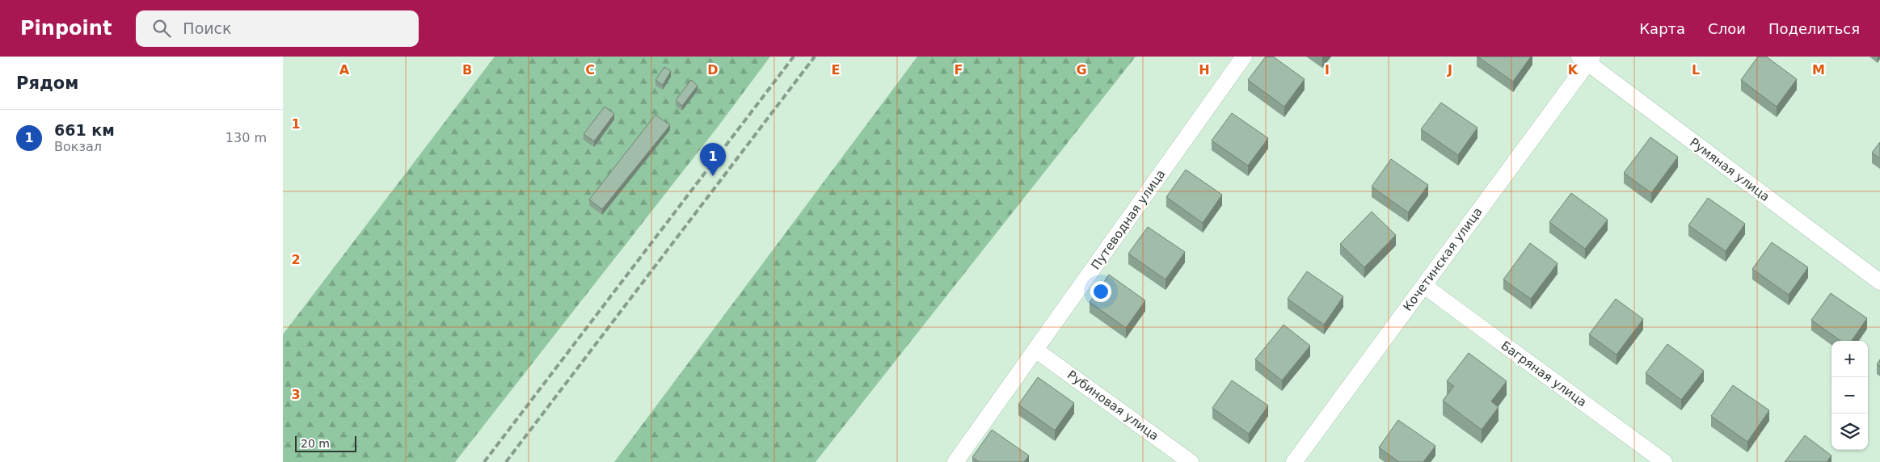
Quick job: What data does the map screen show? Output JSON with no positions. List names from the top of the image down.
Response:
{
  "streets": {
    "street": [
      "Румяная улица",
      "Путеводная улица",
      "Кочетинская улица",
      "Багряная улица",
      "Рубиновая улица"
    ]
  },
  "crossings": [
    ["Румяная улица", "Кочетинская улица"],
    ["Путеводная улица", "Рубиновая улица"],
    ["Кочетинская улица", "Багряная улица"]
  ],
  "scale_bar": "20 m",
  "page": {
    "header": "Pinpoint",
    "search": "Поиск",
    "nav": ["Карта", "Слои", "Поделиться"],
    "heading": "Рядом",
    "list": [
      {
        "mark": "1",
        "name": "661 км",
        "note": "Вокзал",
        "value": "130 m"
      }
    ],
    "pins": "1",
    "map_buttons": ["+", "−"],
    "scale": "20 m"
  },
  "grid": {
    "columns": [
      "A",
      "B",
      "C",
      "D",
      "E",
      "F",
      "G",
      "H",
      "I",
      "J",
      "K",
      "L",
      "M"
    ],
    "rows": ["1", "2", "3"]
  }
}
